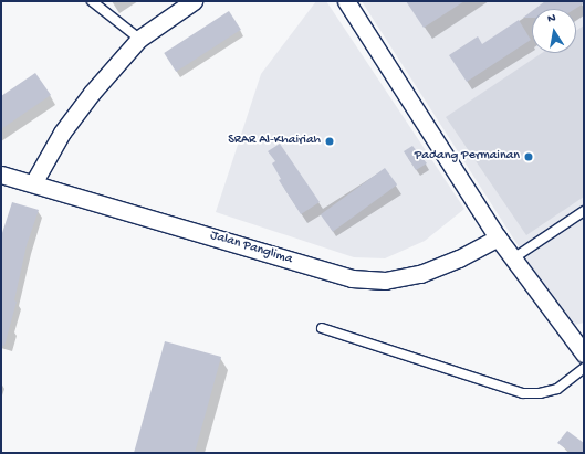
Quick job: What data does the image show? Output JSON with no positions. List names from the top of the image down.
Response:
{
  "streets": {
    "street": ["Jalan Panglima"]
  },
  "places": ["SRAR Al-Khairiah", "Padang Permainan"],
  "north": "top"
}
